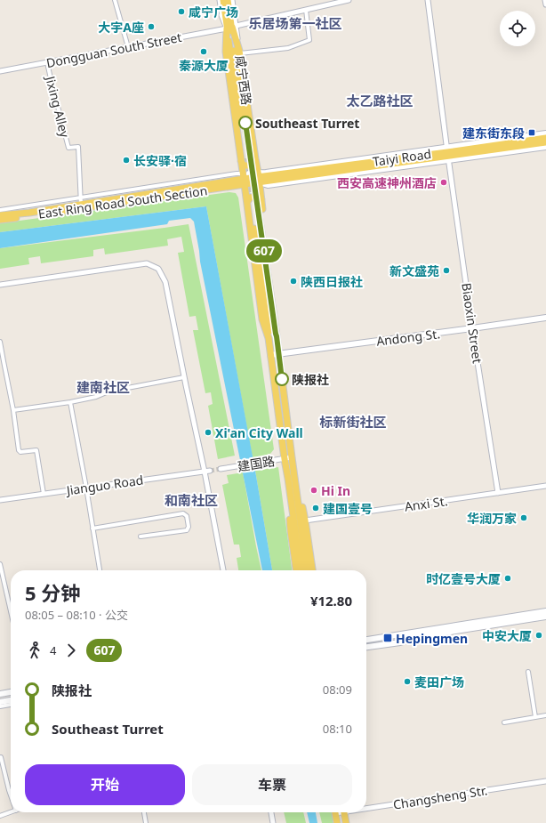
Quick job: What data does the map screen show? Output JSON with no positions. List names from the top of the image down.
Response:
{
  "streets": {
    "main road": [
      "咸宁西路",
      "Taiyi Road",
      "East Ring Road South Section",
      "Andong St."
    ],
    "street": [
      "Dongguan South Street",
      "Jixing Alley",
      "Biaoxin Street",
      "建国路",
      "Jianguo Road",
      "Anxi St.",
      "Changsheng Str."
    ]
  },
  "crossings": [
    ["Dongguan South Street", "咸宁西路"],
    ["Dongguan South Street", "Jixing Alley"],
    ["咸宁西路", "Taiyi Road"],
    ["咸宁西路", "East Ring Road South Section"],
    ["Jixing Alley", "East Ring Road South Section"],
    ["Taiyi Road", "East Ring Road South Section"],
    ["Taiyi Road", "Biaoxin Street"],
    ["Biaoxin Street", "Andong St."],
    ["Biaoxin Street", "Anxi St."]
  ],
  "districts": [
    "乐居场第一社区",
    "太乙路社区",
    "建南社区",
    "标新街社区",
    "和南社区"
  ],
  "places": {
    "other": [
      "咸宁广场",
      "大宇A座",
      "秦源大厦",
      "Southeast Turret",
      "长安驿·宿",
      "西安高速神州酒店",
      "新文盛苑",
      "陕西日报社",
      "陕报社",
      "Xi'an City Wall",
      "Hi In",
      "建国壹号",
      "华润万家",
      "时亿壹号大厦",
      "中安大厦",
      "麦田广场"
    ],
    "transit": ["建东街东段", "Hepingmen"]
  },
  "lines": ["bus line 607"],
  "page": {
    "on_map": "607",
    "heading": ["5 分钟", "08:05 – 08:10 · 公交", "¥12.80"],
    "legs": ["4", "607"],
    "list": [
      {
        "name": "陕报社",
        "value": "08:09"
      },
      {
        "name": "Southeast Turret",
        "value": "08:10"
      }
    ],
    "buttons": ["开始", "车票"]
  }
}
